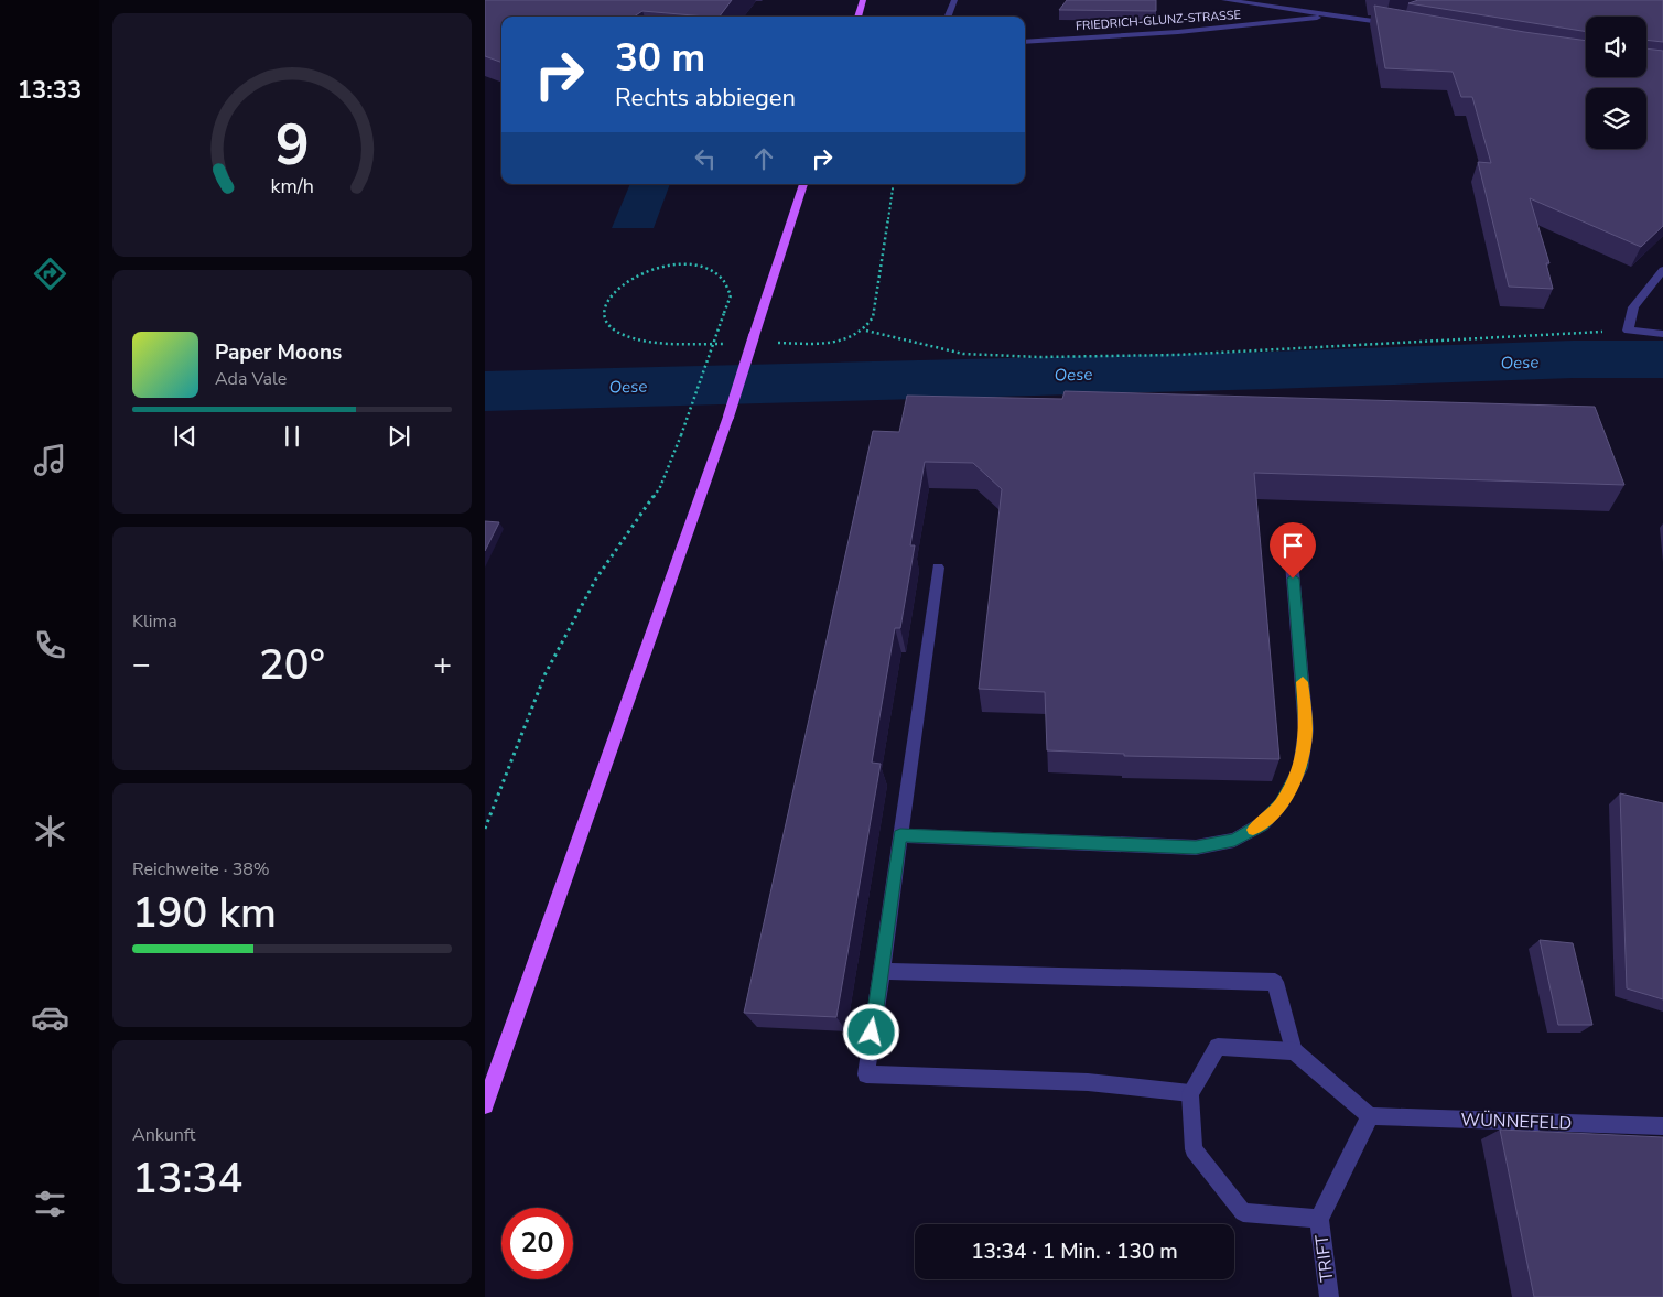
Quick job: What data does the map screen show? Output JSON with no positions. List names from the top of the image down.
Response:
{
  "streets": {
    "street": ["FRIEDRICH-GLUNZ-STRASSE", "WÜNNEFELD", "TRIFT"]
  },
  "crossings": [
    ["WÜNNEFELD", "TRIFT"]
  ],
  "water": ["Oese"],
  "page": {
    "tabs": "13:33",
    "turn": ["30 m", "Rechts abbiegen"],
    "song": ["Paper Moons", "Ada Vale"],
    "tile": [
      "Klima",
      ["Reichweite · 38%", "190 km"],
      ["Ankunft", "13:34"]
    ],
    "heat": ["−", "20°", "+"],
    "limit": "20",
    "trip": "13:34 · 1 Min. · 130 m",
    "gauge": ["9", "km/h"]
  }
}
